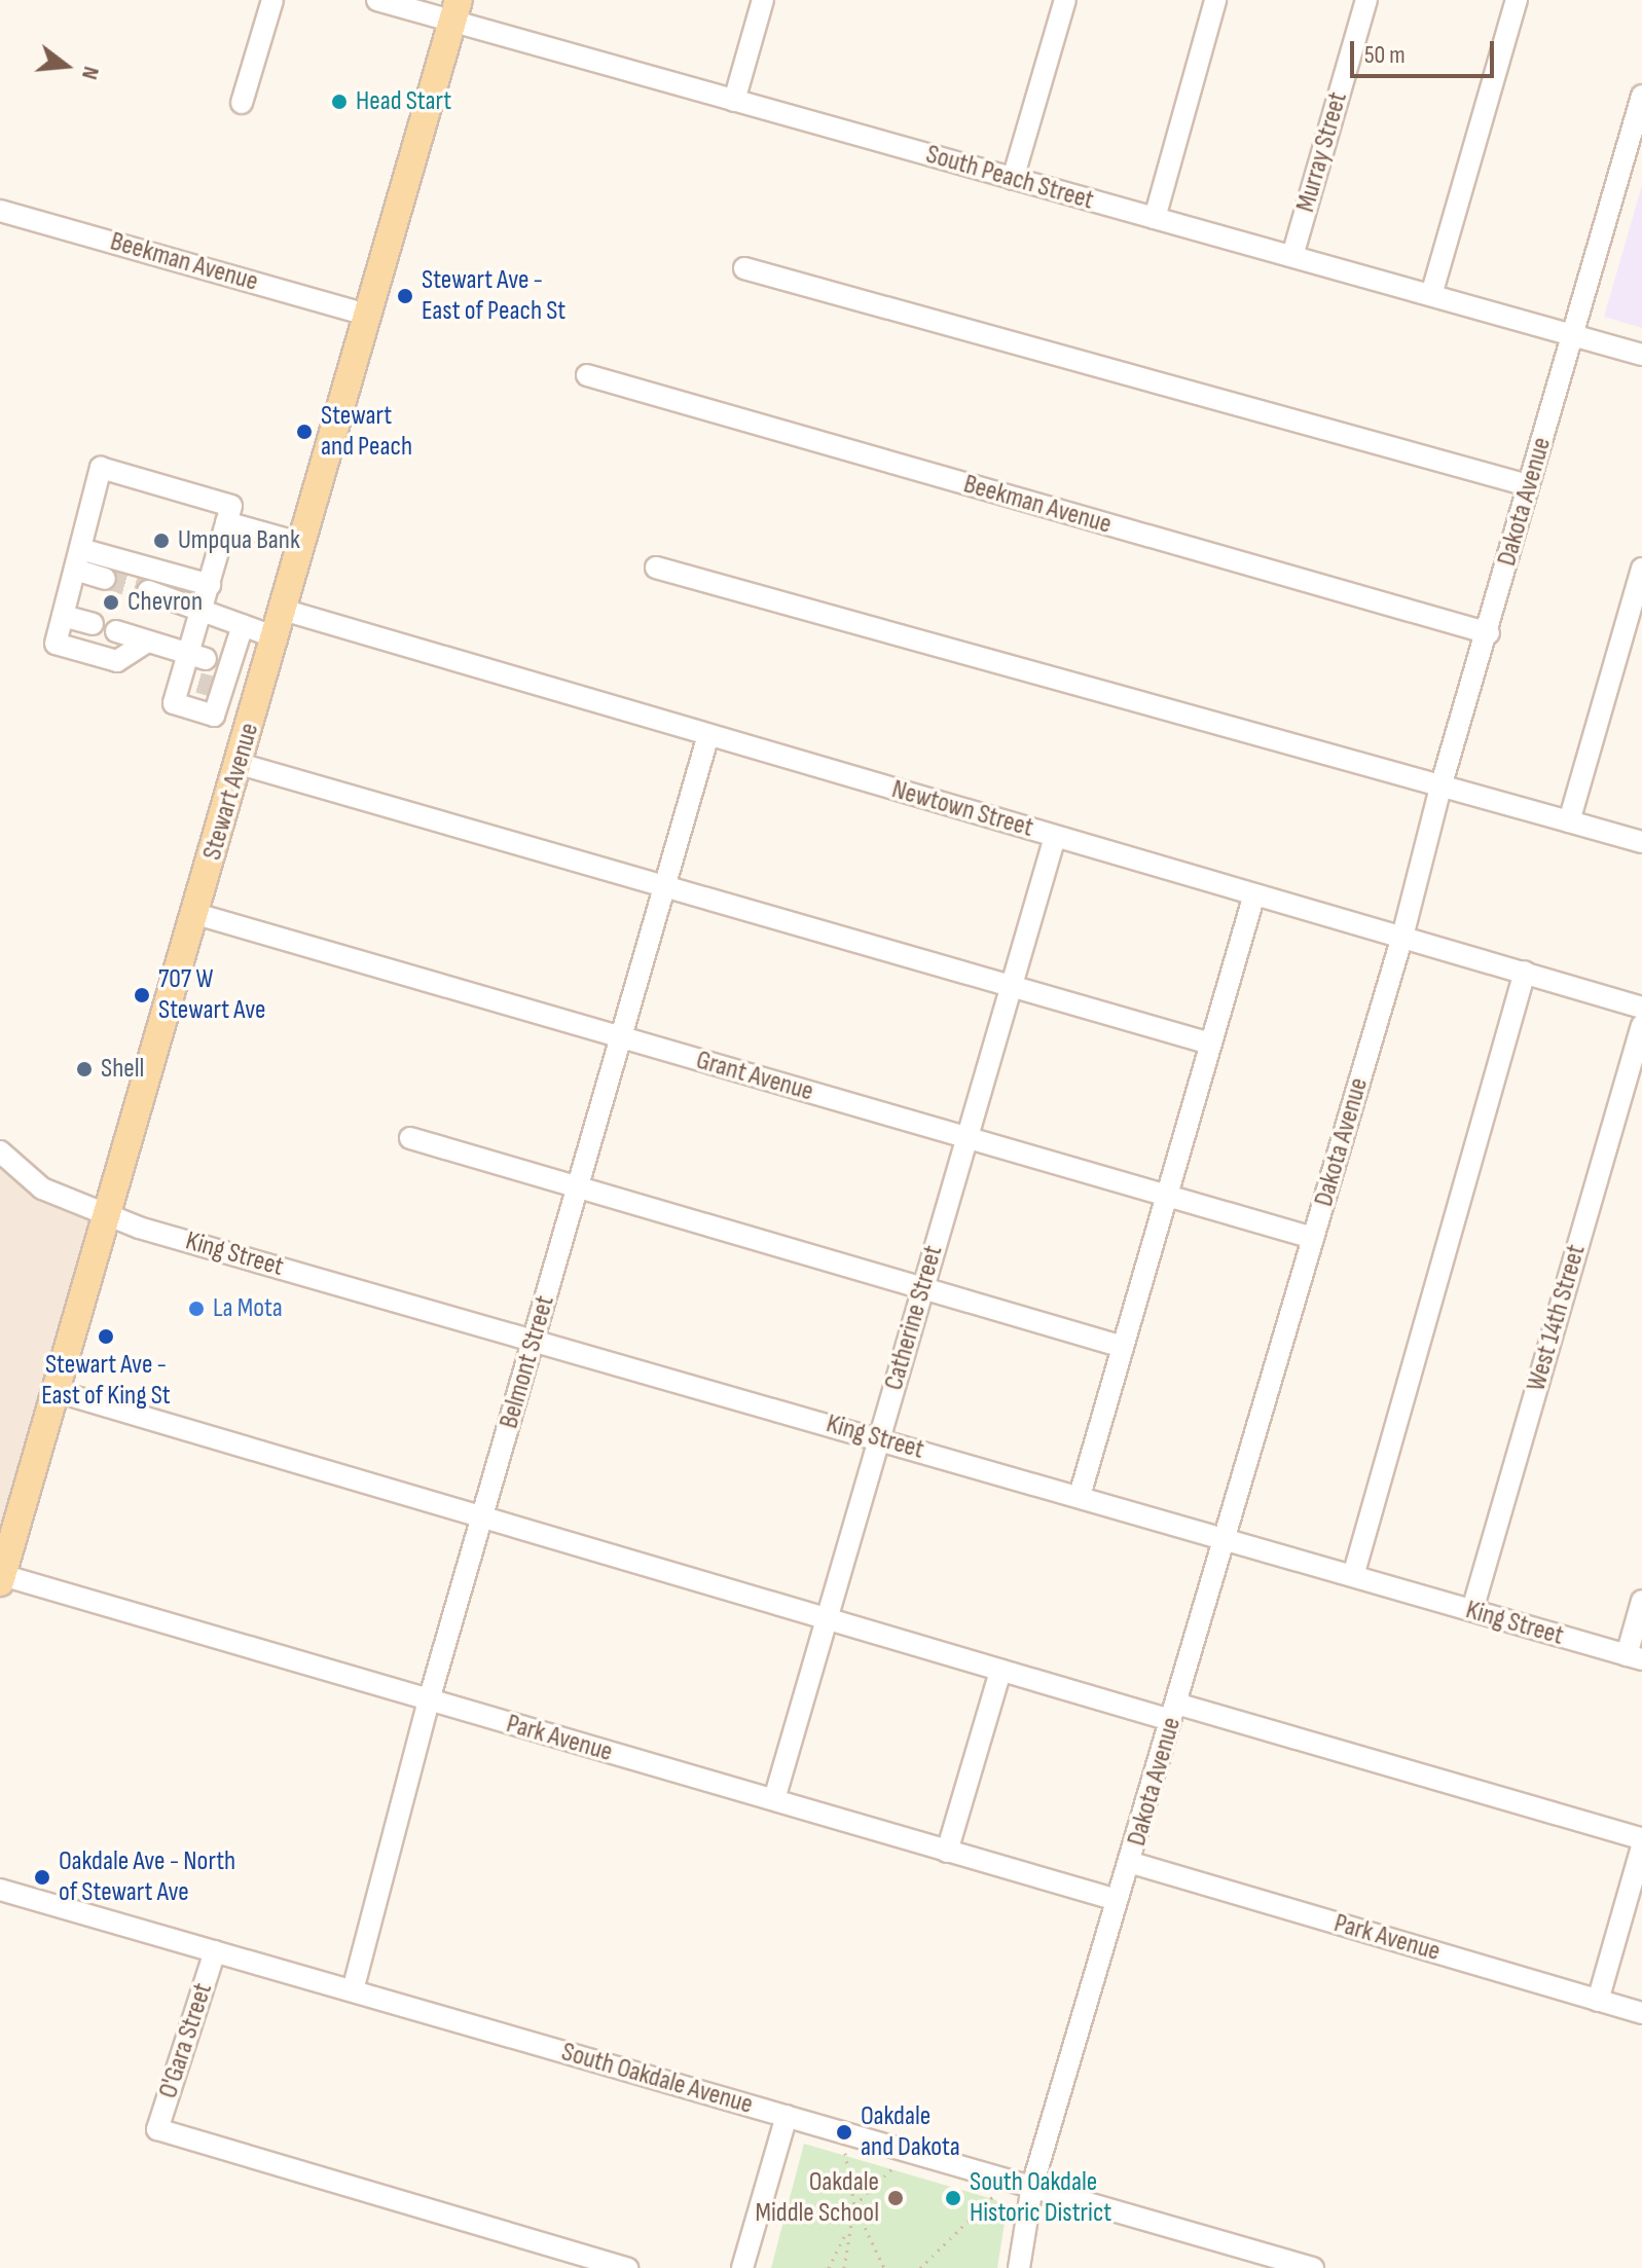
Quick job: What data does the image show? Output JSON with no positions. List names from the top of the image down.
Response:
{
  "streets": {
    "main road": ["Stewart Avenue"],
    "street": [
      "Murray Street",
      "South Peach Street",
      "Beekman Avenue",
      "Dakota Avenue",
      "Newtown Street",
      "Grant Avenue",
      "King Street",
      "Catherine Street",
      "West 14th Street",
      "Belmont Street",
      "Park Avenue",
      "O'Gara Street",
      "South Oakdale Avenue"
    ]
  },
  "crossings": [
    ["Murray Street", "South Peach Street"],
    ["South Peach Street", "Dakota Avenue"],
    ["South Peach Street", "Stewart Avenue"],
    ["Beekman Avenue", "Dakota Avenue"],
    ["Beekman Avenue", "Stewart Avenue"],
    ["Dakota Avenue", "Newtown Street"],
    ["Dakota Avenue", "Grant Avenue"],
    ["Dakota Avenue", "King Street"],
    ["Dakota Avenue", "Park Avenue"],
    ["Dakota Avenue", "South Oakdale Avenue"],
    ["Stewart Avenue", "Newtown Street"],
    ["Stewart Avenue", "Grant Avenue"],
    ["Stewart Avenue", "King Street"],
    ["Stewart Avenue", "Park Avenue"],
    ["Newtown Street", "Catherine Street"],
    ["Newtown Street", "Belmont Street"],
    ["Grant Avenue", "Catherine Street"],
    ["Grant Avenue", "Belmont Street"],
    ["King Street", "Catherine Street"],
    ["King Street", "West 14th Street"],
    ["King Street", "Belmont Street"],
    ["Catherine Street", "Park Avenue"],
    ["Belmont Street", "Park Avenue"],
    ["Belmont Street", "South Oakdale Avenue"],
    ["O'Gara Street", "South Oakdale Avenue"]
  ],
  "places": [
    "Head Start",
    "Stewart Ave - East of Peach St",
    "Stewart and Peach",
    "Umpqua Bank",
    "Chevron",
    "707 W Stewart Ave",
    "Shell",
    "La Mota",
    "Stewart Ave - East of King St",
    "Oakdale Ave - North of Stewart Ave",
    "Oakdale and Dakota",
    "Oakdale Middle School",
    "South Oakdale Historic District"
  ],
  "scale_bar": "50 m",
  "north": "right"
}
